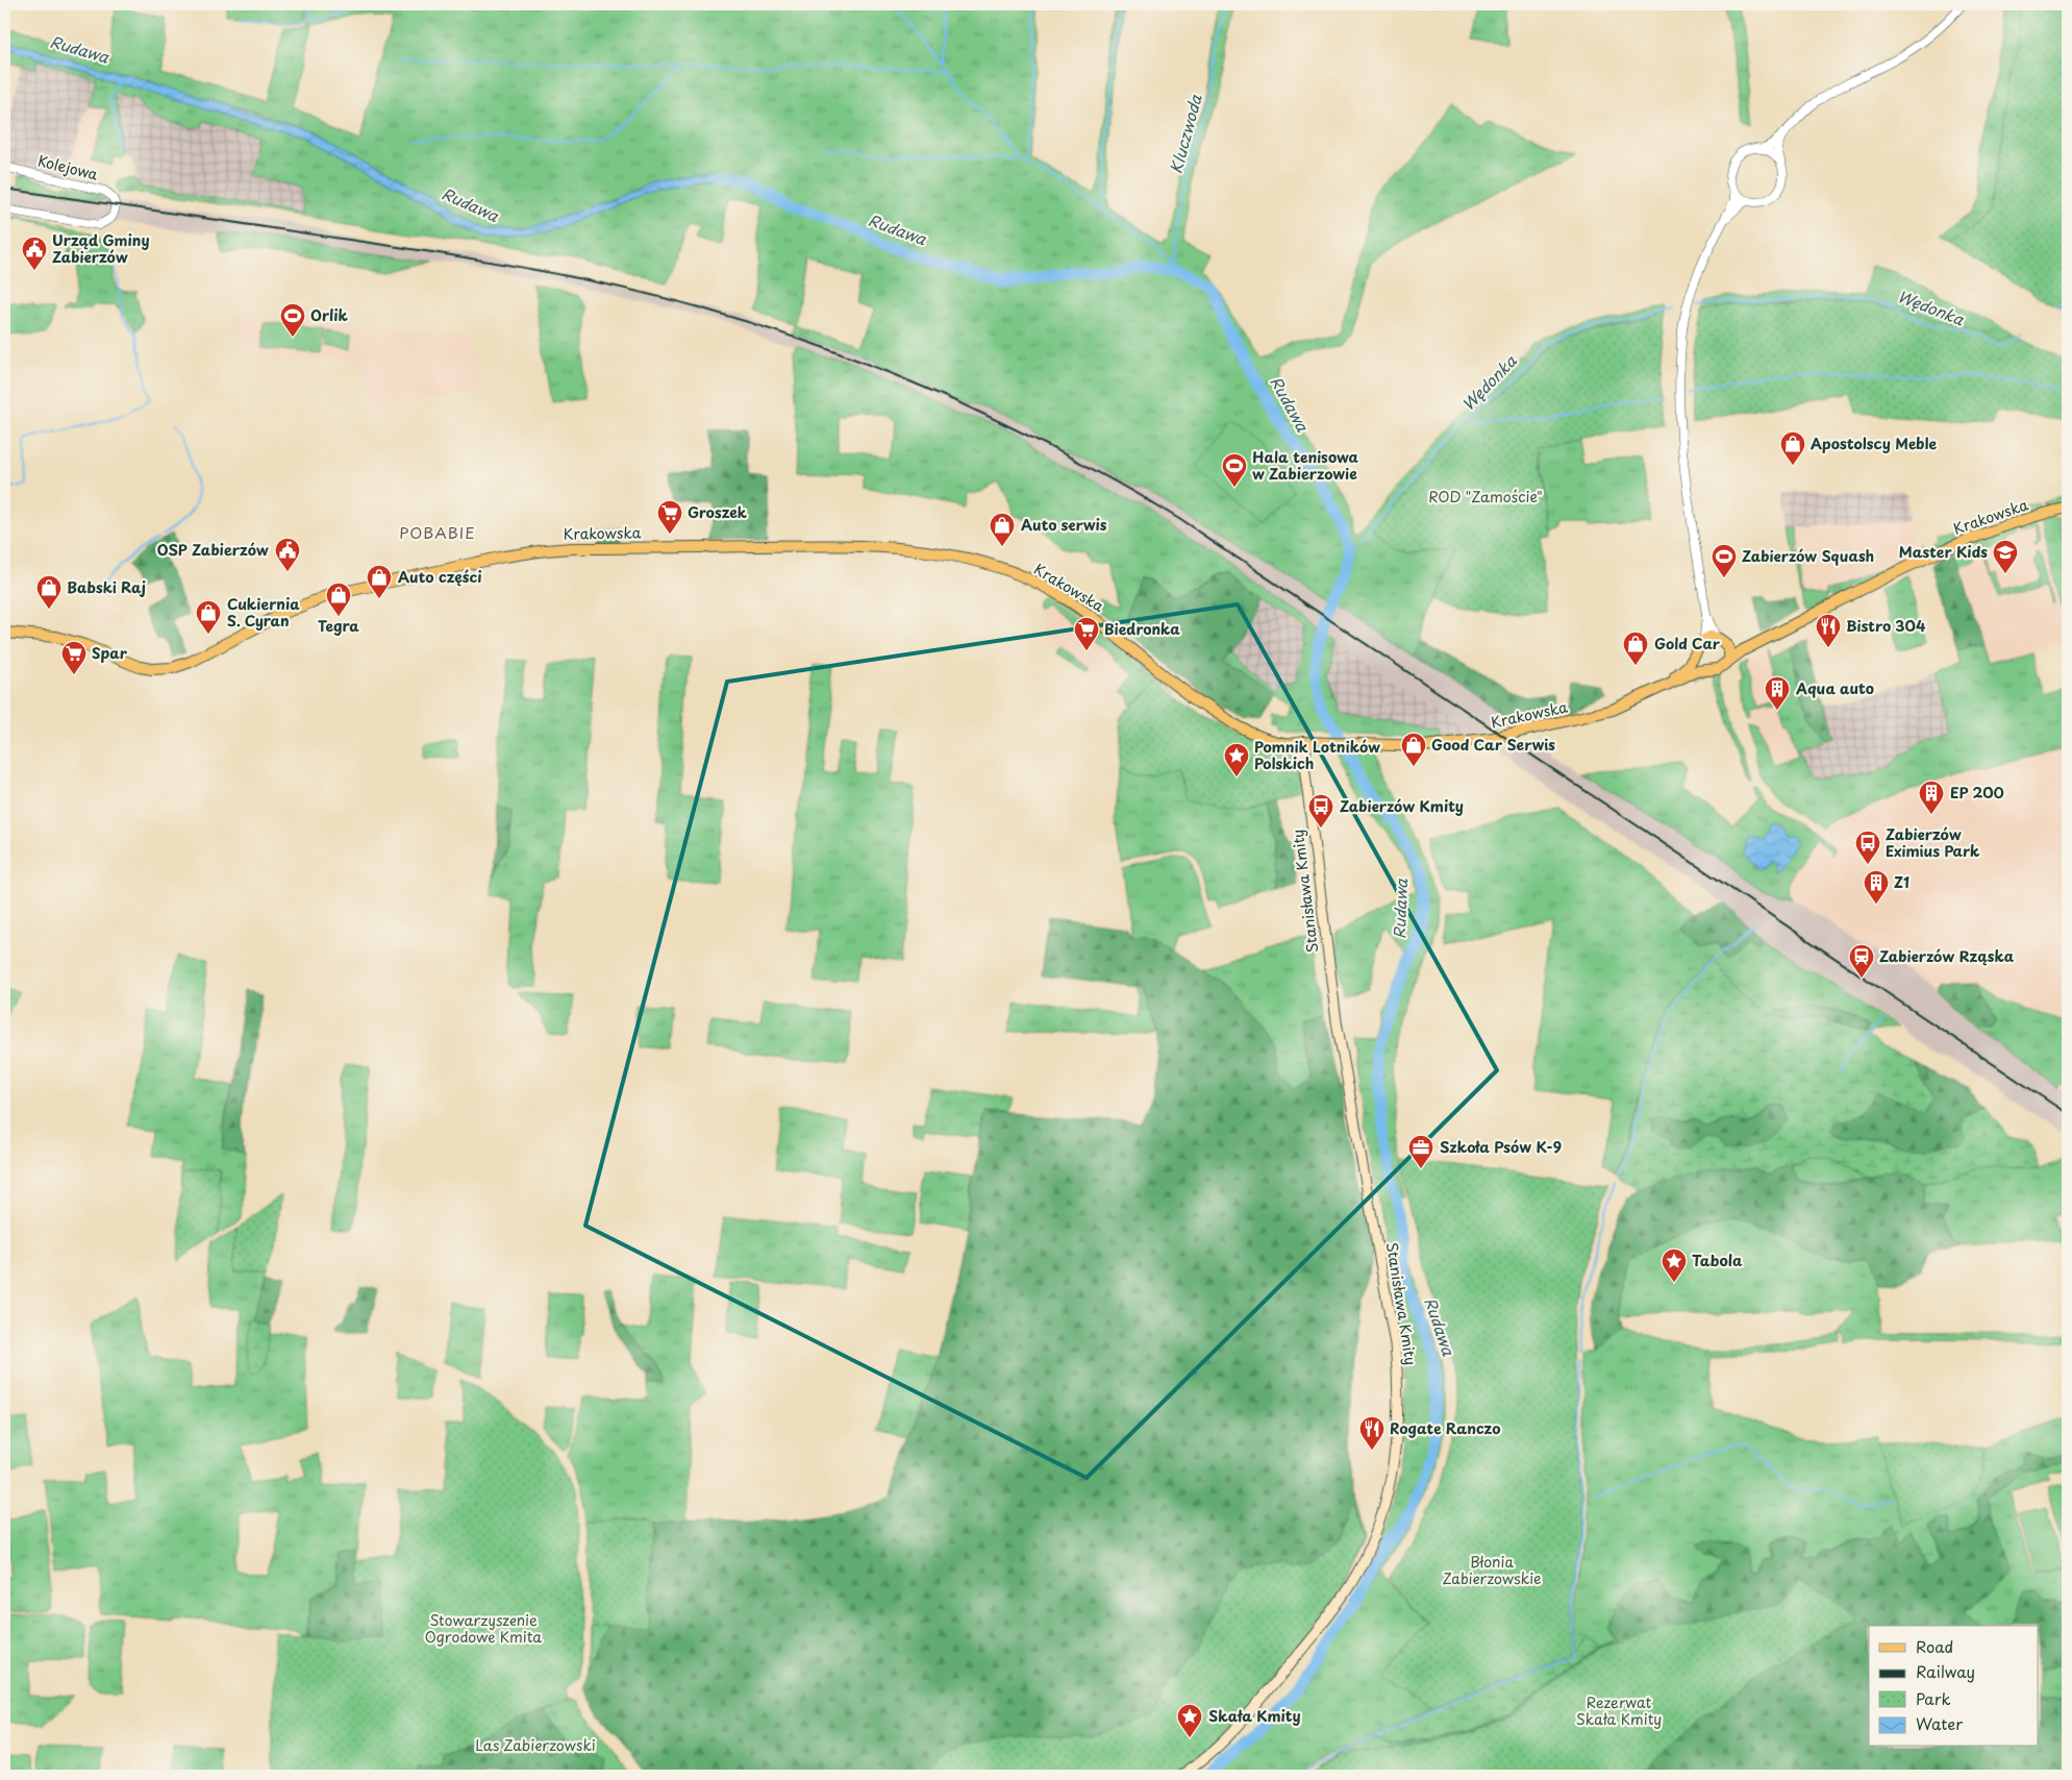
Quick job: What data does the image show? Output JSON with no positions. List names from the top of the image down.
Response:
{
  "streets": {
    "main road": ["Krakowska", "Stanisława Kmity"],
    "street": ["Kolejowa"]
  },
  "crossings": [
    ["Krakowska", "Stanisława Kmity"]
  ],
  "districts": ["POBABIE"],
  "water": ["Rudawa", "Kluczwoda", "Wędonka"],
  "parks": [
    "ROD \"Zamoście\"",
    "Błonia Zabierzowskie",
    "Stowarzyszenie Ogrodowe Kmita",
    "Rezerwat Skała Kmity",
    "Las Zabierzowski"
  ],
  "places": {
    "public building": ["Urząd Gminy Zabierzów", "OSP Zabierzów"],
    "sports": ["Orlik", "Hala tenisowa w Zabierzowie", "Zabierzów Squash"],
    "shop": [
      "Apostolscy Meble",
      "Auto serwis",
      "Auto części",
      "Babski Raj",
      "Tegra",
      "Cukiernia S. Cyran",
      "Gold Car",
      "Good Car Serwis"
    ],
    "supermarket": ["Groszek", "Biedronka", "Spar"],
    "school or university": ["Master Kids"],
    "restaurant": ["Bistro 304", "Rogate Ranczo"],
    "building": ["Aqua auto", "EP 200", "Z1"],
    "place": ["Pomnik Lotników Polskich", "Tabola", "Skała Kmity"],
    "bus stop": ["Zabierzów Kmity", "Zabierzów Eximius Park"],
    "station": ["Zabierzów Rząska"],
    "office": ["Szkoła Psów K-9"]
  },
  "legend": [
    "Road",
    "Railway",
    "Park",
    "Water"
  ]
}
